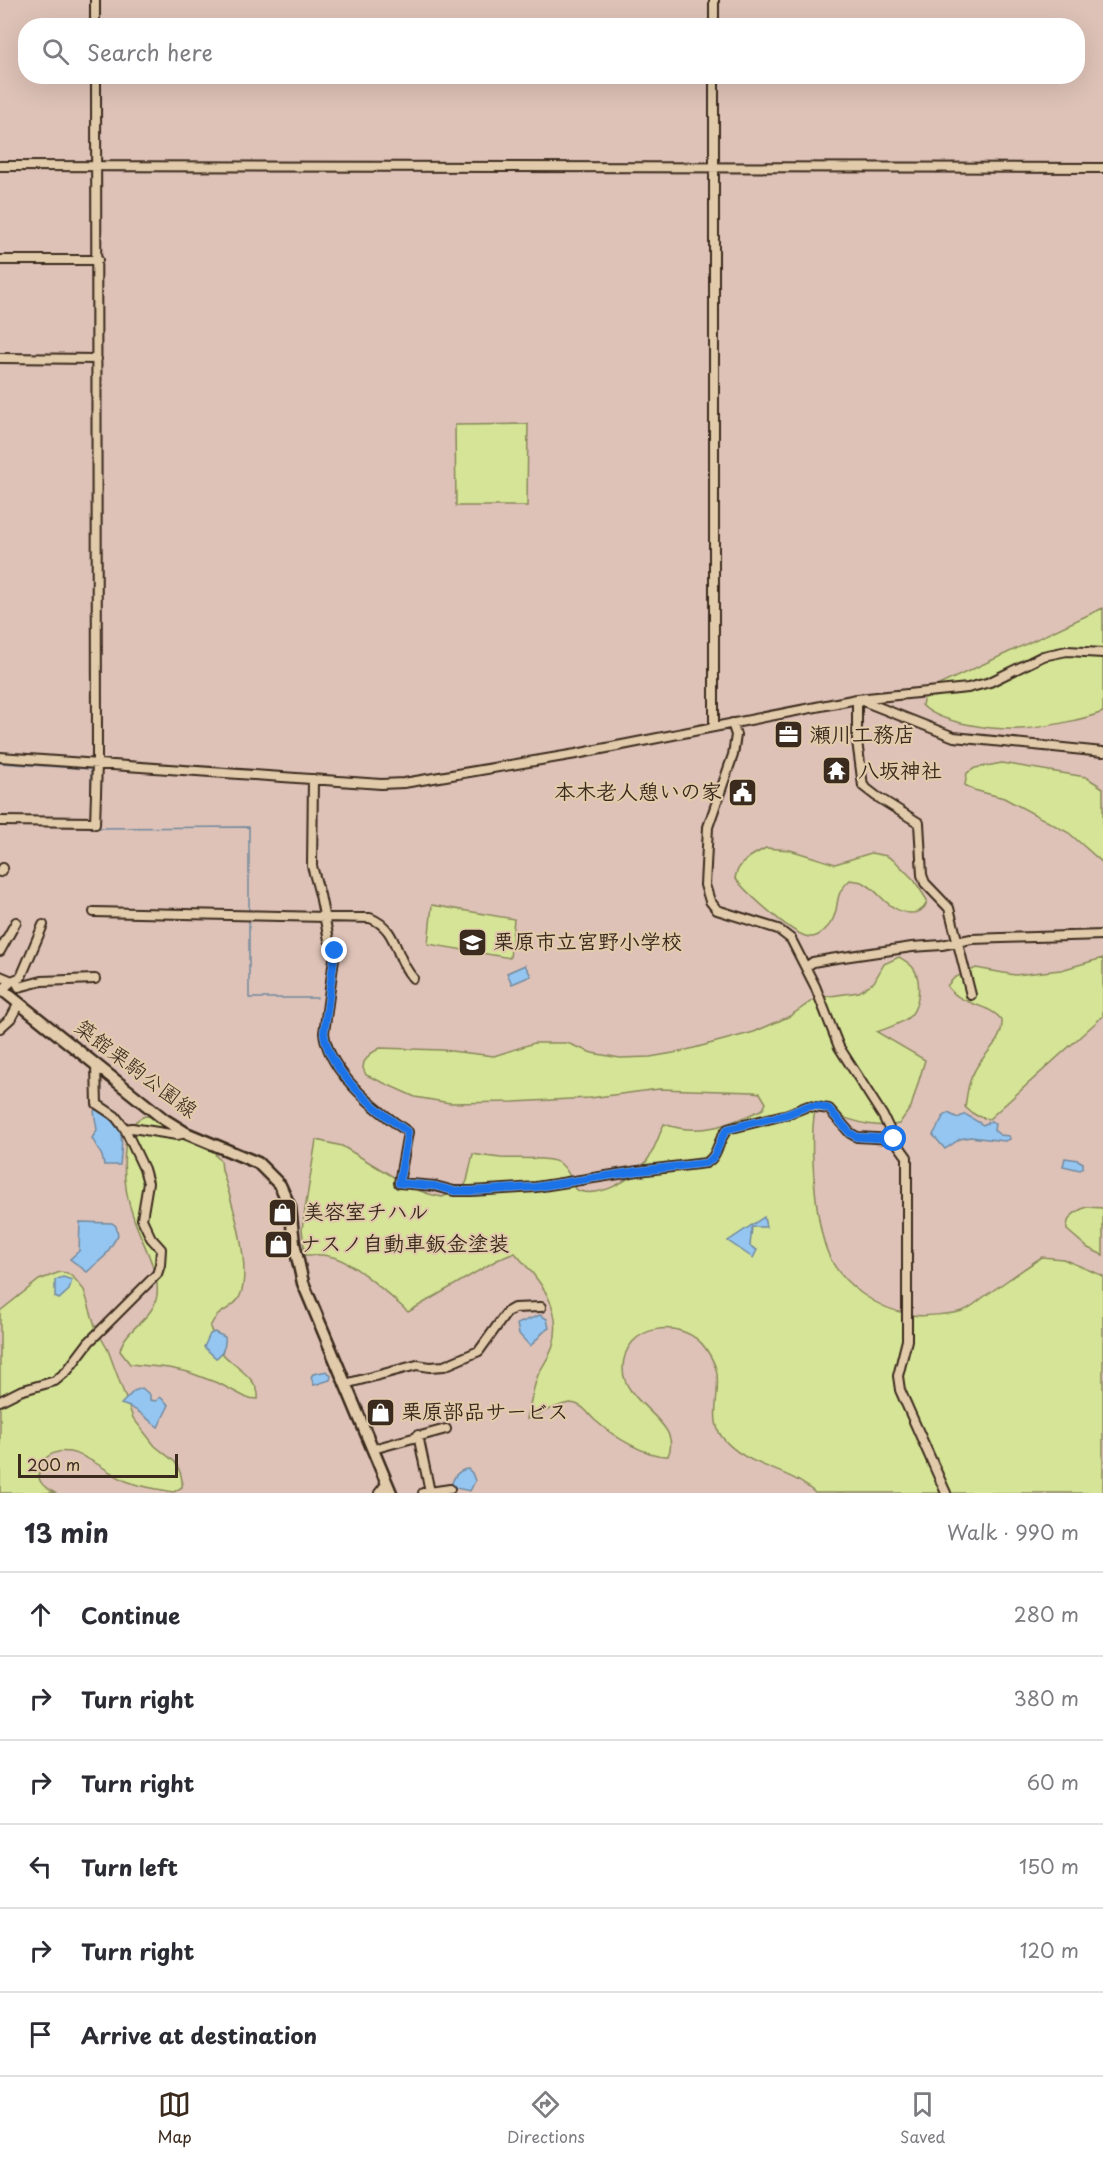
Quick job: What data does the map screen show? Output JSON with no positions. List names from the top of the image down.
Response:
{
  "streets": {
    "main road": ["築館栗駒公園線"]
  },
  "places": {
    "office": ["瀬川工務店"],
    "temple": ["八坂神社"],
    "public building": ["本木老人憩いの家"],
    "school or university": ["栗原市立宮野小学校"],
    "shop": ["美容室チハル", "ナスノ自動車鈑金塗装", "栗原部品サービス"]
  },
  "scale_bar": "200 m",
  "page": {
    "search": "Search here",
    "scale": "200 m",
    "heading": ["13 min", "Walk · 990 m"],
    "list": [
      ["Continue", "280 m"],
      ["Turn right", "380 m"],
      ["Turn right", "60 m"],
      ["Turn left", "150 m"],
      ["Turn right", "120 m"],
      "Arrive at destination"
    ],
    "nav": ["Map", "Directions", "Saved"]
  }
}
